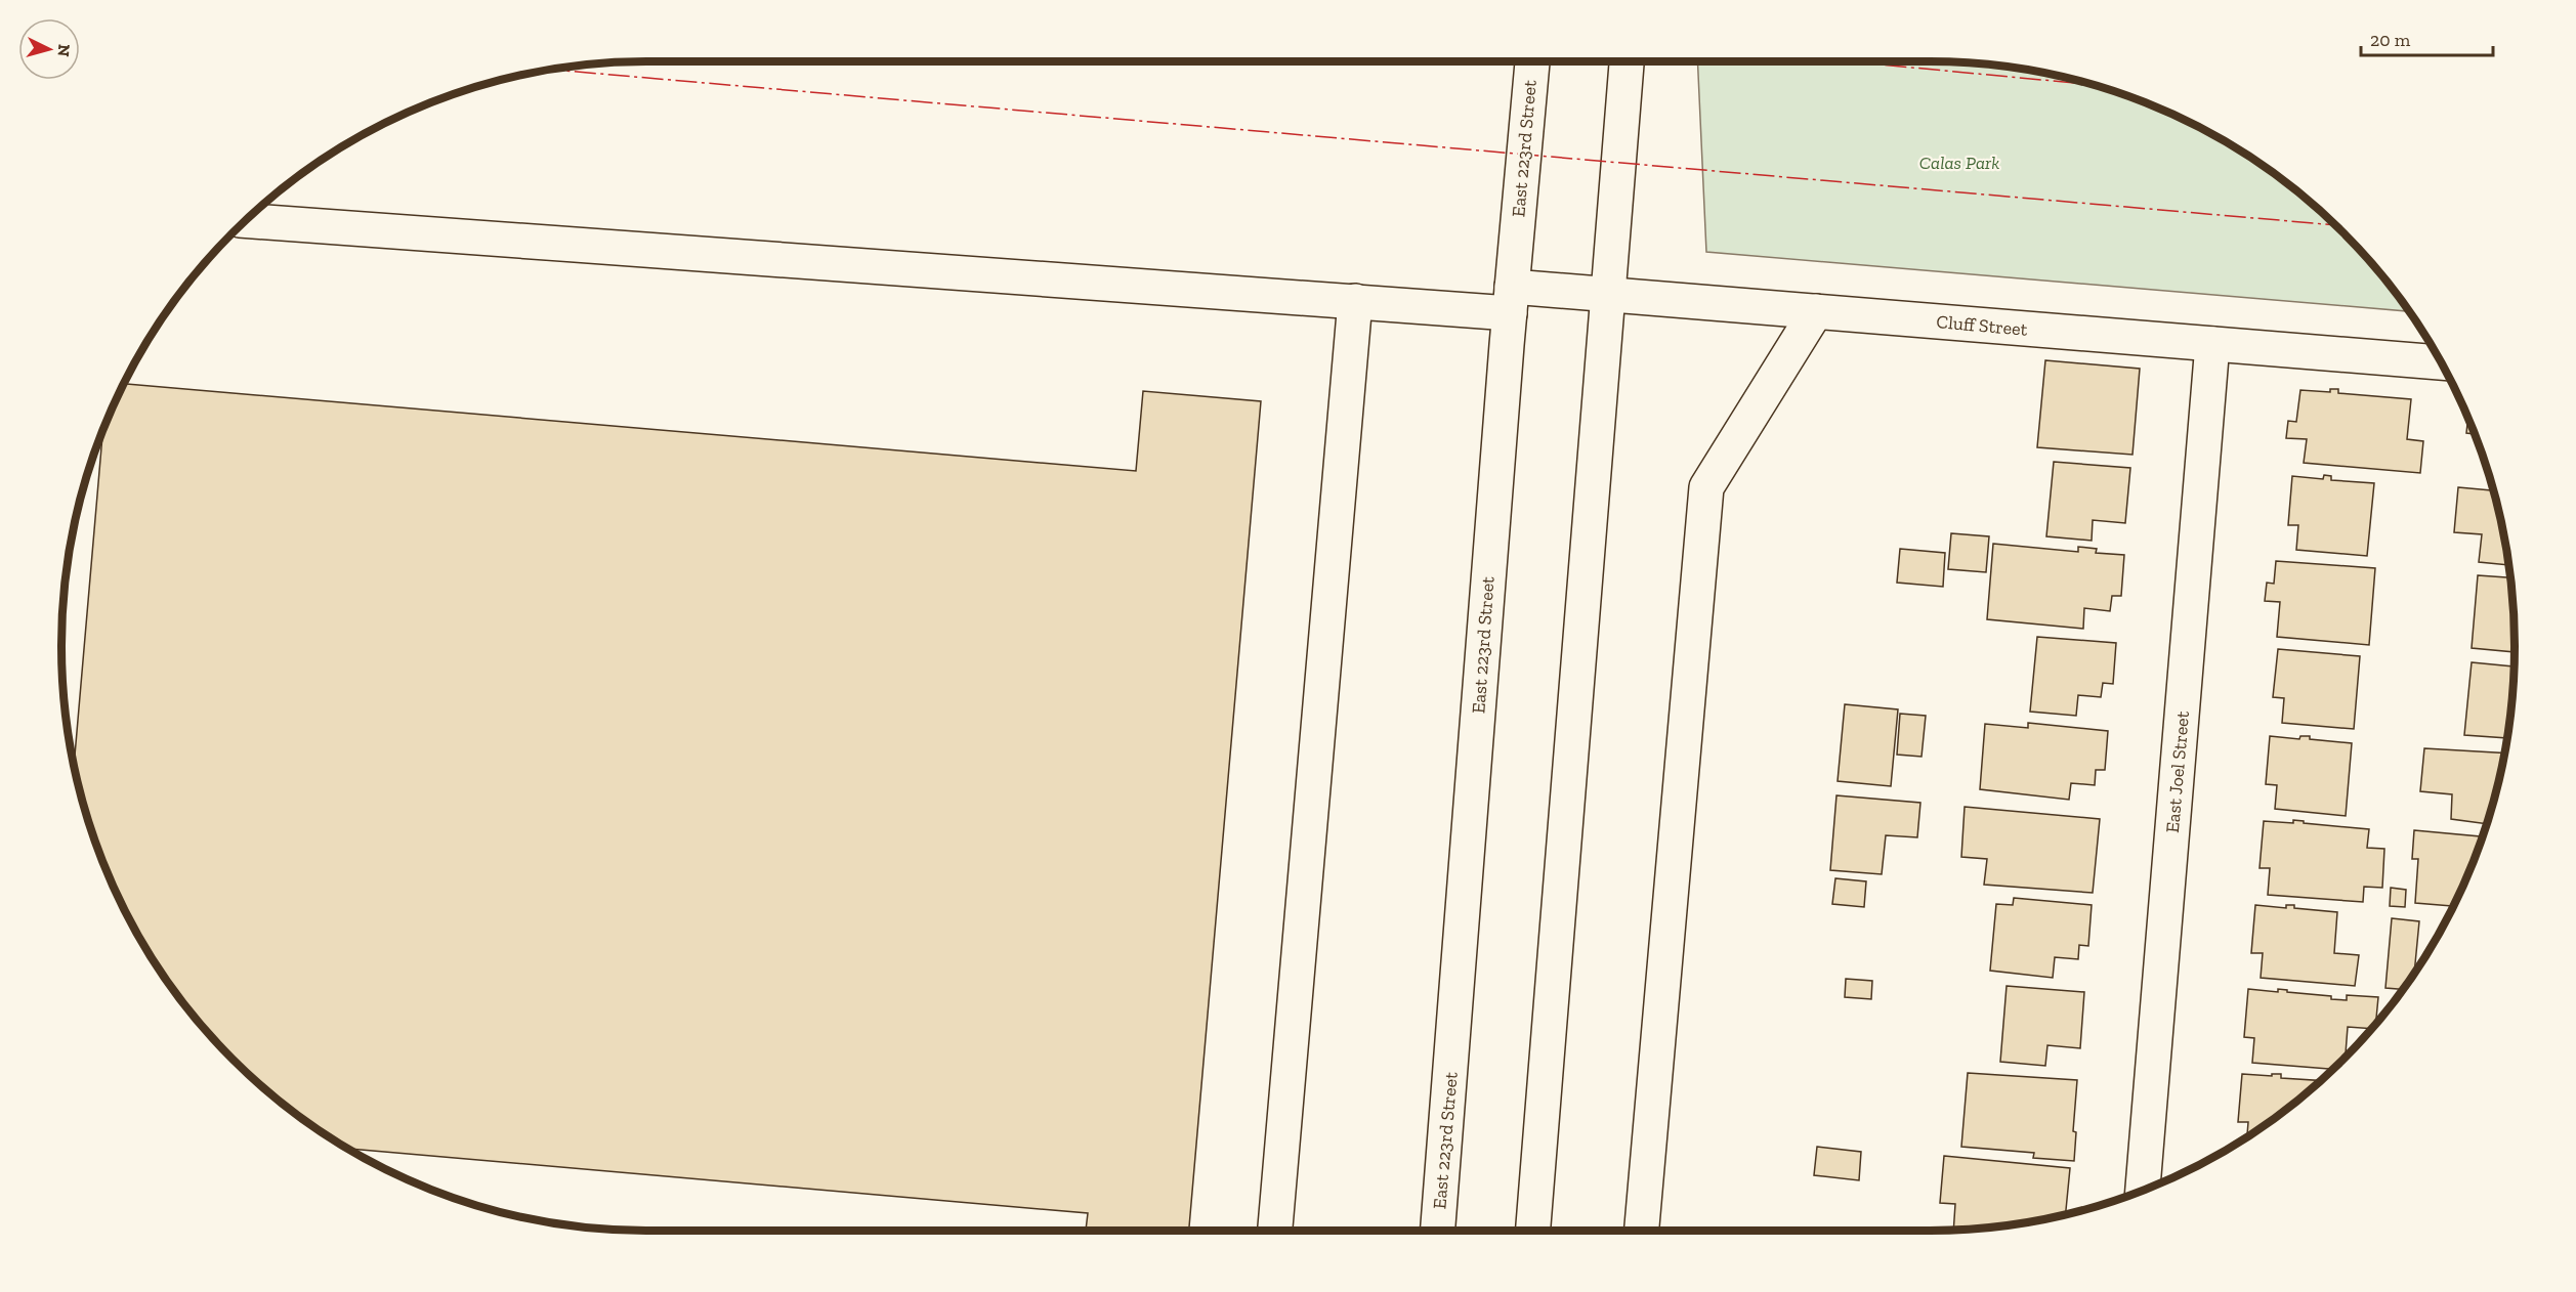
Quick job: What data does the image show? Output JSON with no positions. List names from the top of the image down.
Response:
{
  "streets": {
    "street": ["East 223rd Street", "Cluff Street", "East Joel Street"]
  },
  "crossings": [
    ["East 223rd Street", "Cluff Street"],
    ["Cluff Street", "East Joel Street"]
  ],
  "parks": ["Calas Park"],
  "scale_bar": "20 m",
  "north": "right"
}
